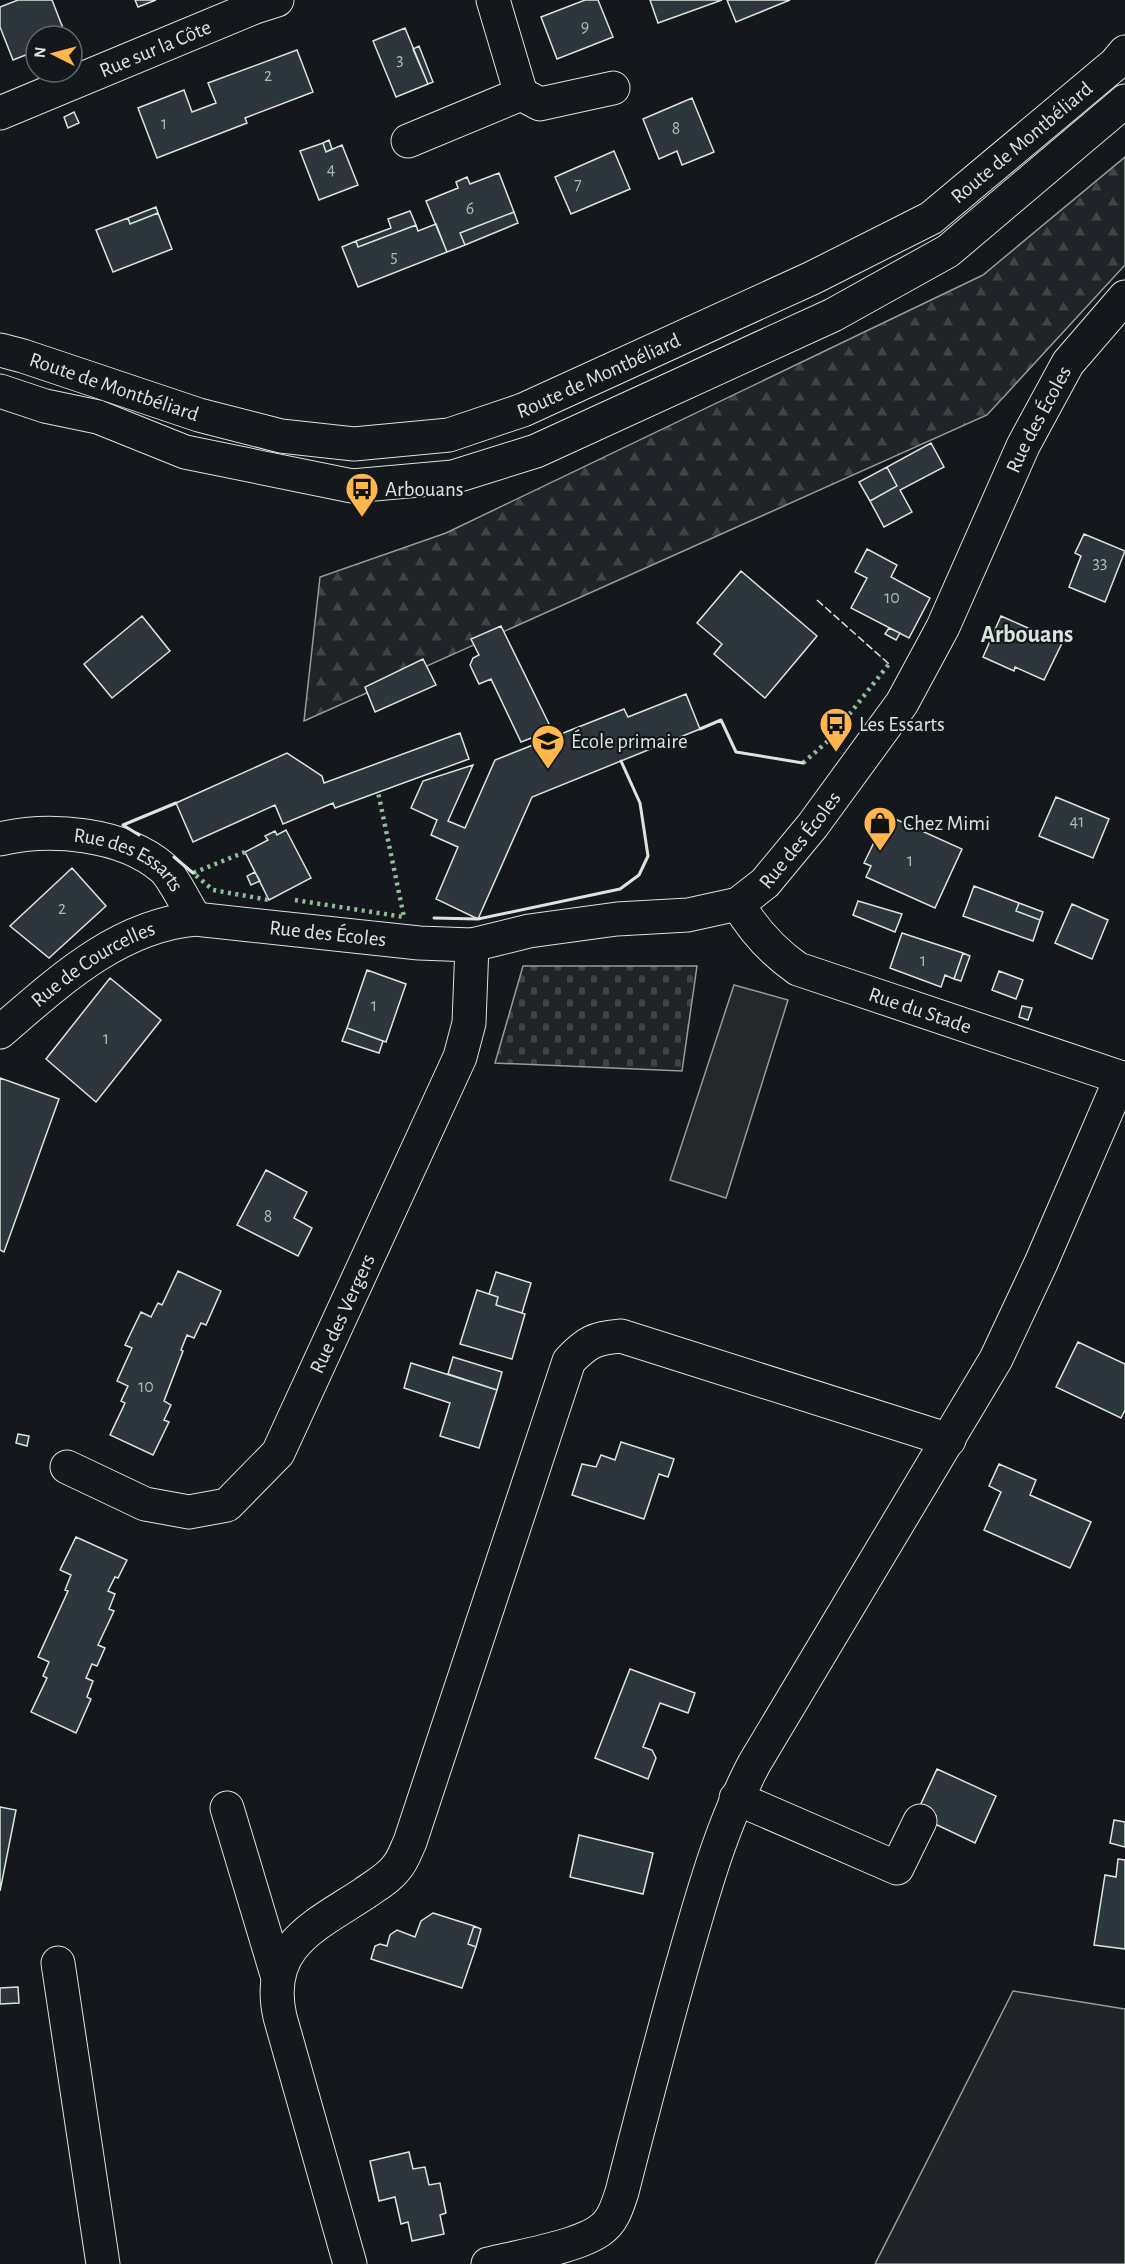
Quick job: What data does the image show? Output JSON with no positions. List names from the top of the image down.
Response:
{
  "streets": {
    "street": [
      "Rue sur la Côte",
      "Route de Montbéliard",
      "Rue des Écoles",
      "Rue des Essarts",
      "Rue de Courcelles",
      "Rue du Stade",
      "Rue des Vergers"
    ]
  },
  "crossings": [
    ["Rue des Écoles", "Rue des Essarts"],
    ["Rue des Écoles", "Rue de Courcelles"],
    ["Rue des Écoles", "Rue du Stade"],
    ["Rue des Écoles", "Rue des Vergers"],
    ["Rue des Essarts", "Rue de Courcelles"]
  ],
  "districts": ["Arbouans"],
  "places": {
    "bus stop": ["Arbouans", "Les Essarts"],
    "school or university": ["École primaire"],
    "shop": ["Chez Mimi"]
  },
  "house_numbers": [
    "9",
    "3",
    "2",
    "1",
    "8",
    "4",
    "7",
    "6",
    "5",
    "33",
    "10",
    "41",
    "1",
    "2",
    "1",
    "1",
    "1",
    "8",
    "10"
  ],
  "north": "left"
}
